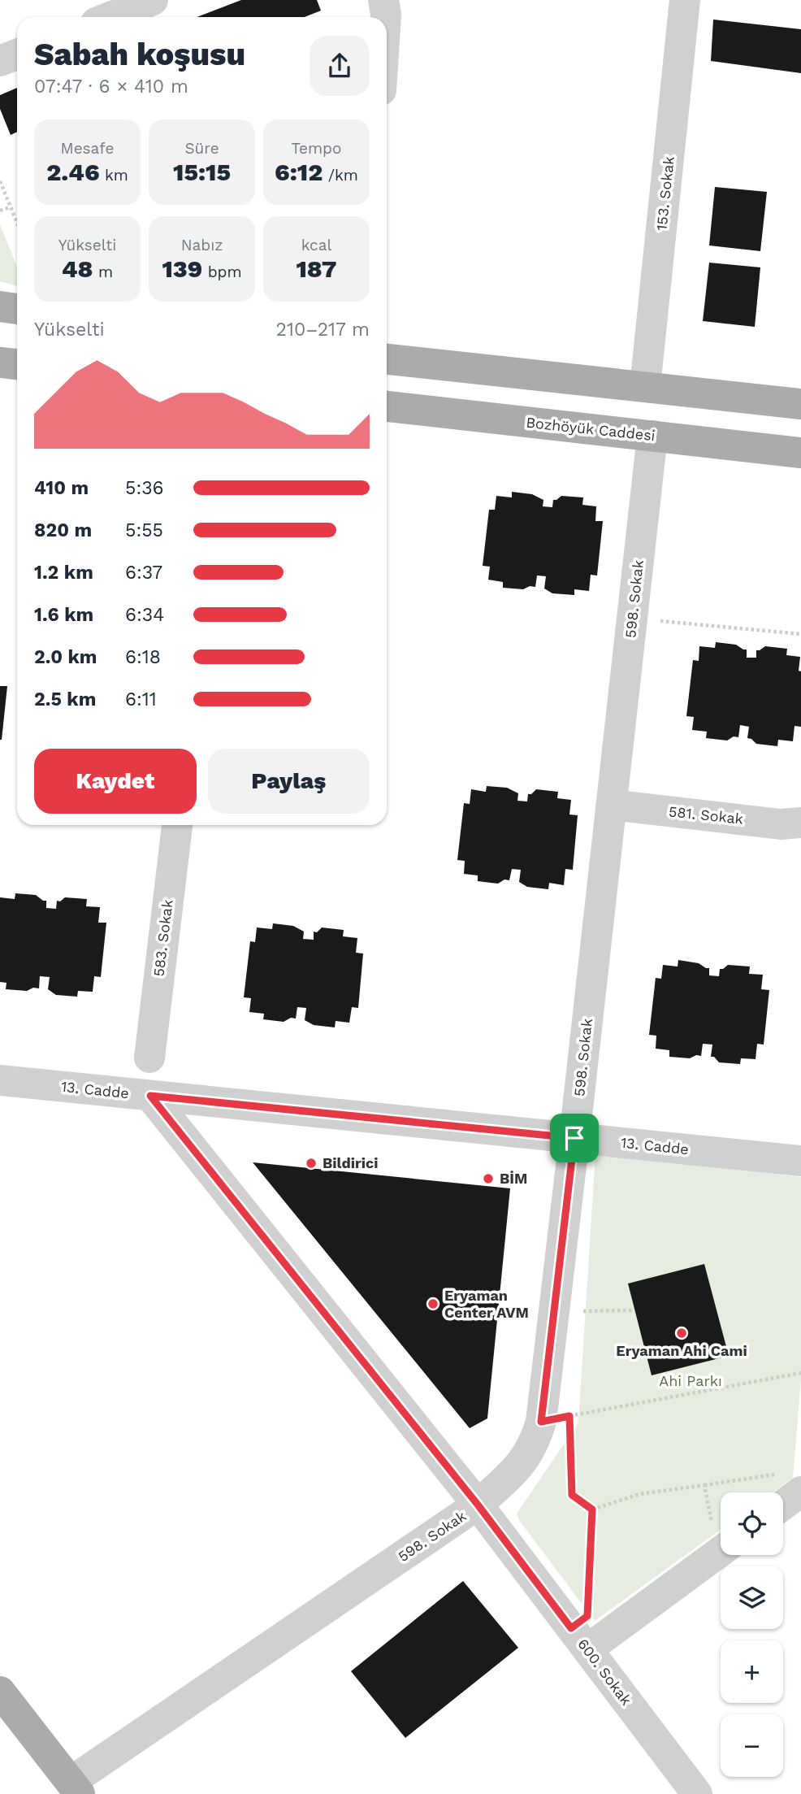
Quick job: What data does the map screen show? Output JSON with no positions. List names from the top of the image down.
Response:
{
  "streets": {
    "main road": ["Bozhöyük Caddesi"],
    "street": [
      "153. Sokak",
      "598. Sokak",
      "581. Sokak",
      "583. Sokak",
      "13. Cadde",
      "600. Sokak"
    ]
  },
  "crossings": [
    ["Bozhöyük Caddesi", "598. Sokak"],
    ["598. Sokak", "581. Sokak"],
    ["598. Sokak", "13. Cadde"],
    ["598. Sokak", "600. Sokak"],
    ["13. Cadde", "600. Sokak"]
  ],
  "parks": ["Ahi Parkı"],
  "places": [
    "Bildirici",
    "BİM",
    "Eryaman Center AVM",
    "Eryaman Ahi Cami"
  ],
  "page": {
    "heading": ["Sabah koşusu", "07:47 · 6 × 410 m"],
    "stats": [
      ["Mesafe", "2.46 km"],
      ["Süre", "15:15"],
      ["Tempo", "6:12 /km"],
      ["Yükselti", "48 m"],
      ["Nabız", "139 bpm"],
      ["kcal", "187"]
    ],
    "chart": ["Yükselti", "210–217 m"],
    "list": [
      {
        "name": "410 m",
        "note": "5:36"
      },
      {
        "name": "820 m",
        "note": "5:55"
      },
      {
        "name": "1.2 km",
        "note": "6:37"
      },
      {
        "name": "1.6 km",
        "note": "6:34"
      },
      {
        "name": "2.0 km",
        "note": "6:18"
      },
      {
        "name": "2.5 km",
        "note": "6:11"
      }
    ],
    "buttons": ["Kaydet", "Paylaş"],
    "map_buttons": ["+", "−"]
  }
}
